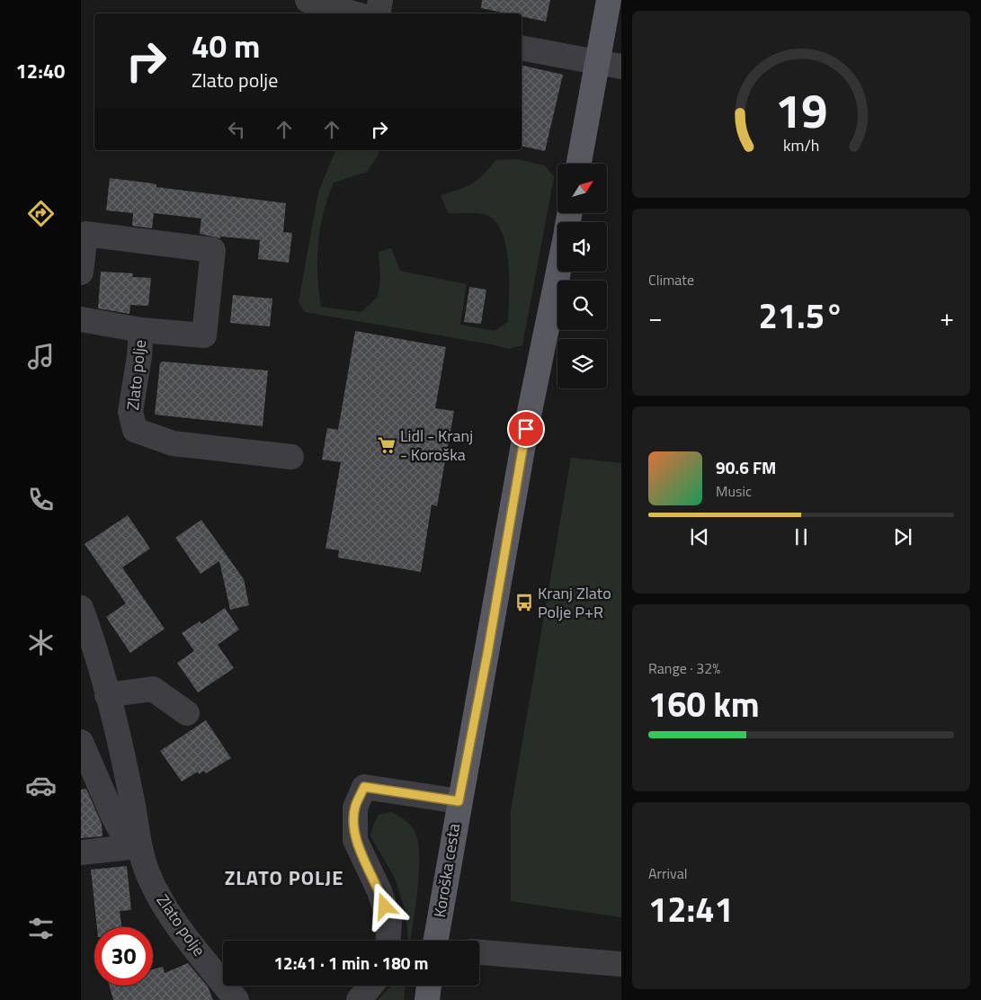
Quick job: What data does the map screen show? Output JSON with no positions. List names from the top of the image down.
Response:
{
  "streets": {
    "main road": ["Koroška cesta"],
    "street": ["Zlato polje"]
  },
  "districts": ["ZLATO POLJE"],
  "places": {
    "supermarket": ["Lidl - Kranj - Koroška"],
    "bus stop": ["Kranj Zlato Polje P+R"]
  },
  "north": "top right",
  "page": {
    "tabs": "12:40",
    "turn": ["40 m", "Zlato polje"],
    "tile": [
      "Climate",
      ["Range · 32%", "160 km"],
      ["Arrival", "12:41"]
    ],
    "heat": ["−", "21.5°", "+"],
    "song": ["90.6 FM", "Music"],
    "limit": "30",
    "trip": "12:41 · 1 min · 180 m",
    "gauge": ["19", "km/h"]
  }
}
